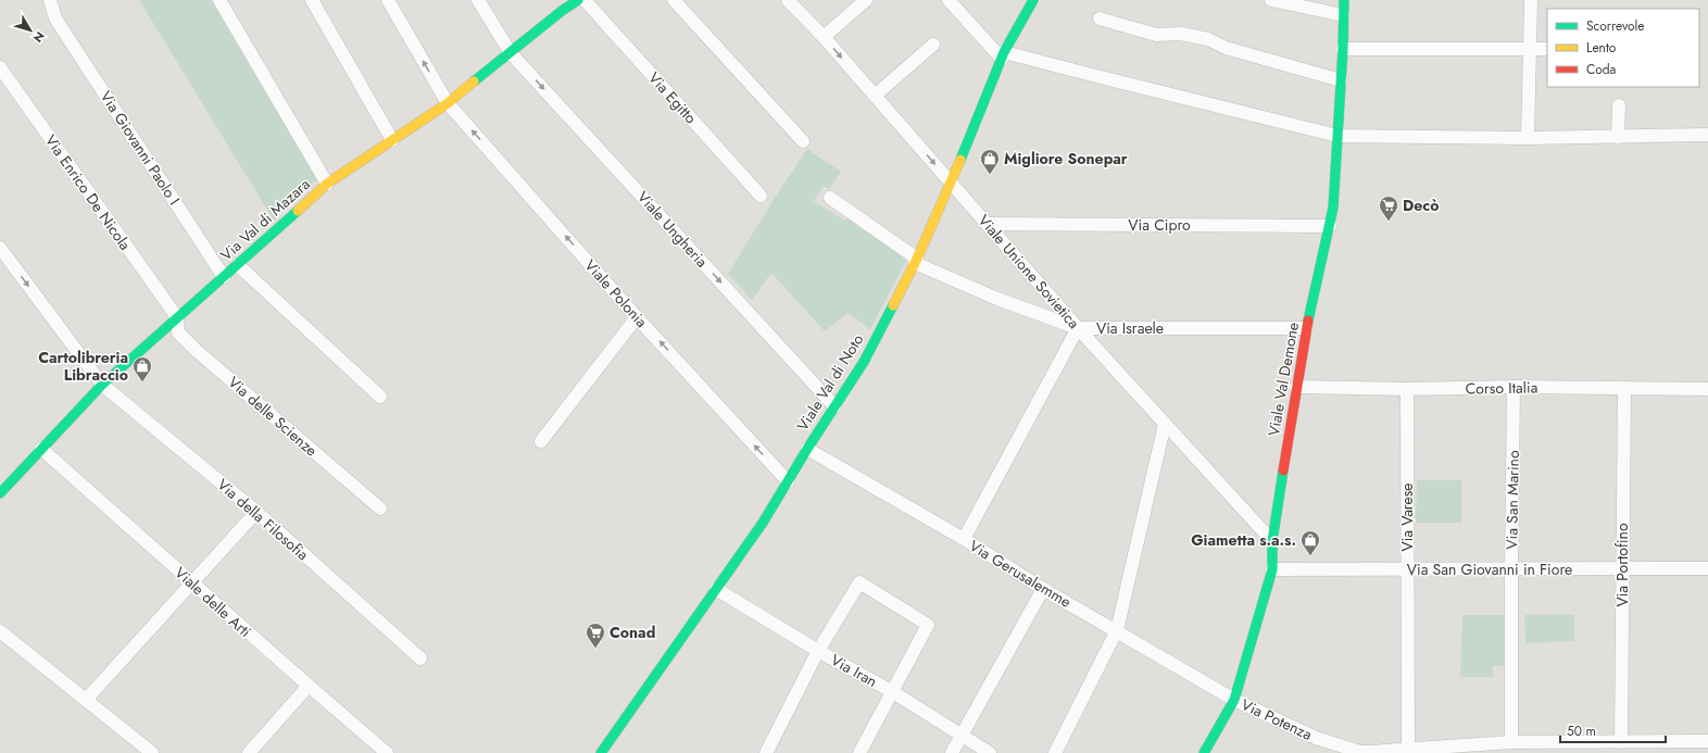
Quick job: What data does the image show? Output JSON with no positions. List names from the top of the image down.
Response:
{
  "streets": {
    "street": [
      "Via Egitto",
      "Via Giovanni Paolo I",
      "Via Enrico De Nicola",
      "Via Val di Mazara",
      "Via Cipro",
      "Viale Ungheria",
      "Viale Unione Sovietica",
      "Viale Polonia",
      "Via Israele",
      "Viale Val Demone",
      "Viale Val di Noto",
      "Corso Italia",
      "Via delle Scienze",
      "Via San Marino",
      "Via Varese",
      "Via della Filosofia",
      "Via Portofino",
      "Via San Giovanni in Fiore",
      "Via Gerusalemme",
      "Viale delle Arti",
      "Via Iran",
      "Via Potenza"
    ]
  },
  "crossings": [
    ["Via Giovanni Paolo I", "Via Val di Mazara"],
    ["Via Enrico De Nicola", "Via Val di Mazara"],
    ["Via Enrico De Nicola", "Via delle Scienze"],
    ["Via Val di Mazara", "Viale Ungheria"],
    ["Via Val di Mazara", "Viale Polonia"],
    ["Via Val di Mazara", "Via delle Scienze"],
    ["Via Val di Mazara", "Via della Filosofia"],
    ["Via Val di Mazara", "Viale delle Arti"],
    ["Via Cipro", "Viale Unione Sovietica"],
    ["Via Cipro", "Viale Val Demone"],
    ["Viale Ungheria", "Viale Val di Noto"],
    ["Viale Unione Sovietica", "Via Israele"],
    ["Viale Unione Sovietica", "Viale Val Demone"],
    ["Viale Unione Sovietica", "Viale Val di Noto"],
    ["Viale Polonia", "Viale Val di Noto"],
    ["Via Israele", "Viale Val Demone"],
    ["Via Israele", "Viale Val di Noto"],
    ["Viale Val Demone", "Corso Italia"],
    ["Viale Val Demone", "Via San Giovanni in Fiore"],
    ["Viale Val Demone", "Via Gerusalemme"],
    ["Viale Val Demone", "Via Potenza"],
    ["Viale Val di Noto", "Via Gerusalemme"],
    ["Viale Val di Noto", "Via Iran"],
    ["Corso Italia", "Via San Marino"],
    ["Corso Italia", "Via Varese"],
    ["Corso Italia", "Via Portofino"],
    ["Via San Marino", "Via San Giovanni in Fiore"],
    ["Via San Marino", "Via Potenza"],
    ["Via Varese", "Via San Giovanni in Fiore"],
    ["Via Varese", "Via Potenza"],
    ["Via Portofino", "Via San Giovanni in Fiore"],
    ["Via Portofino", "Via Potenza"],
    ["Via Gerusalemme", "Via Potenza"]
  ],
  "one_way": ["Viale Ungheria", "Viale Polonia"],
  "places": {
    "shop": ["Migliore Sonepar", "Cartolibreria Libraccio", "Giametta s.a.s."],
    "supermarket": ["Decò", "Conad"]
  },
  "legend": ["Scorrevole", "Lento", "Coda"],
  "scale_bar": "50 m",
  "north": "bottom right"
}
